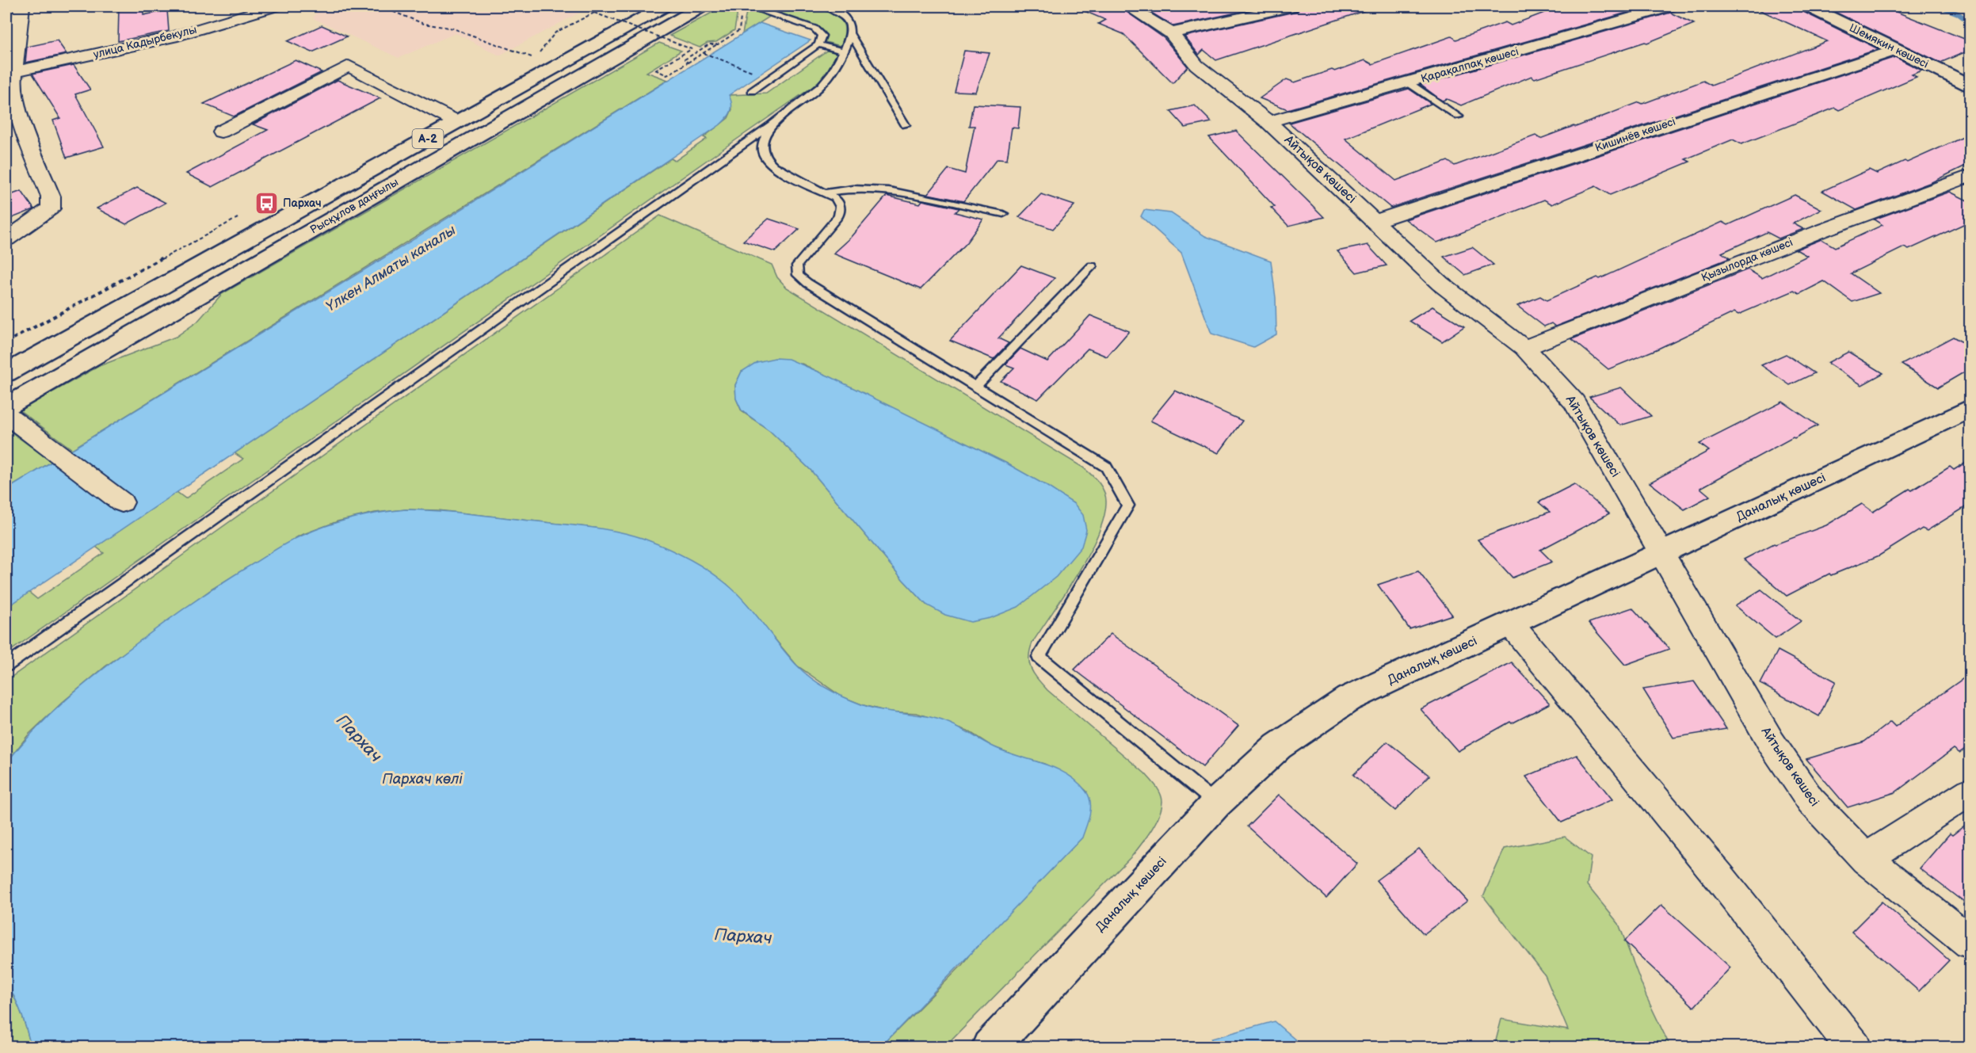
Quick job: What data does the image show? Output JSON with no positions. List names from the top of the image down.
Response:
{
  "streets": {
    "main road": [
      "Шемякин көшесі",
      "A-2",
      "Рысқұлов даңғылы",
      "Даналық көшесі"
    ],
    "street": [
      "улица Кадырбекулы",
      "Қарақалпақ көшесі",
      "Кишинёв көшесі",
      "Айтықов көшесі",
      "Қызылорда көшесі"
    ]
  },
  "crossings": [
    ["Шемякин көшесі", "Кишинёв көшесі"],
    ["Қарақалпақ көшесі", "Айтықов көшесі"],
    ["Кишинёв көшесі", "Айтықов көшесі"],
    ["Айтықов көшесі", "Қызылорда көшесі"],
    ["Айтықов көшесі", "Даналық көшесі"]
  ],
  "water": ["Үлкен Алматы каналы", "Пархач", "Пархач көлі"],
  "places": {
    "bus stop": ["Пархач"]
  }
}
